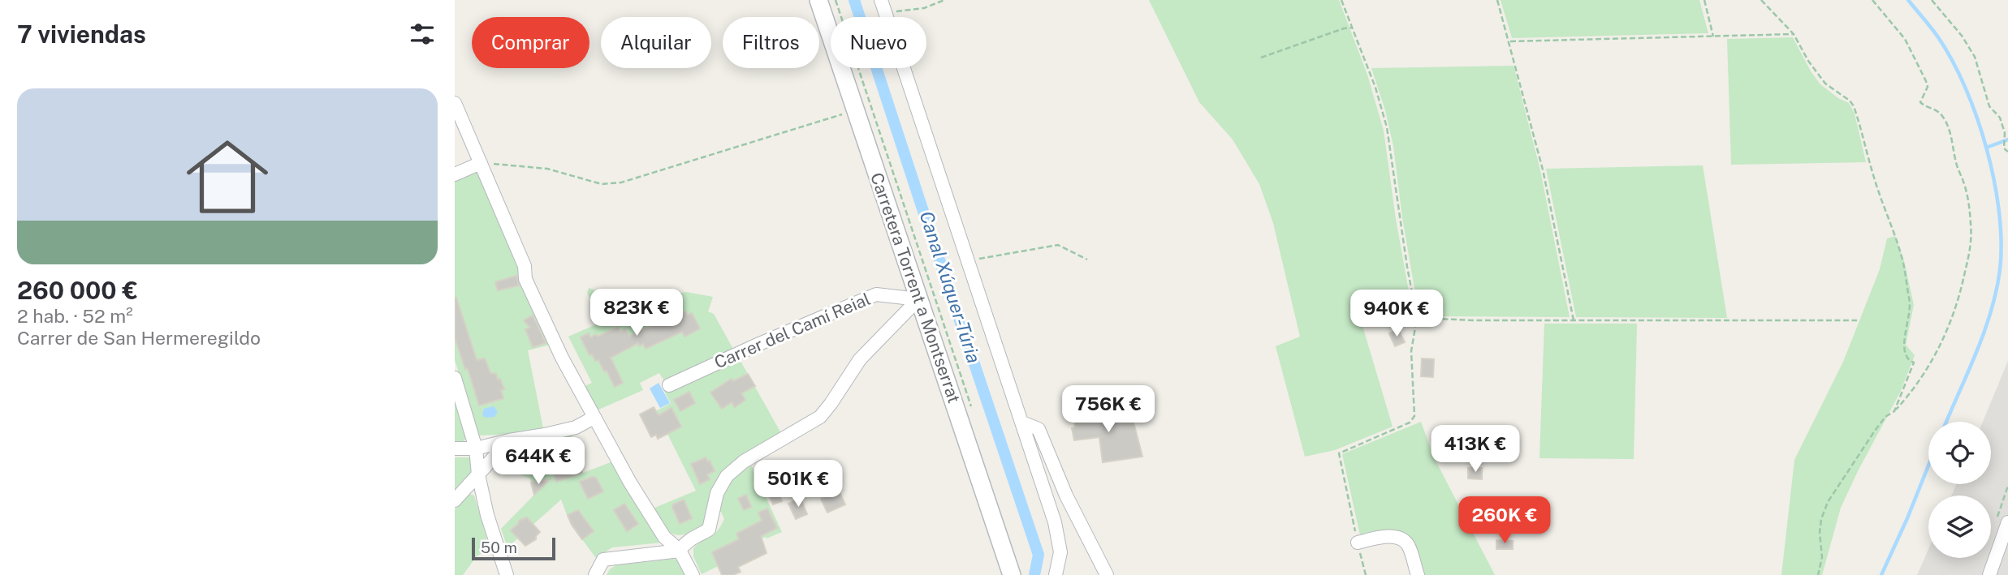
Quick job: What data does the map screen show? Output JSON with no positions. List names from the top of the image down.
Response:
{
  "streets": {
    "main road": ["Carretera Torrent a Montserrat"],
    "street": ["Carrer del Camí Reial"]
  },
  "crossings": [
    ["Carretera Torrent a Montserrat", "Carrer del Camí Reial"]
  ],
  "water": ["Canal Xúquer-Túria"],
  "scale_bar": "50 m",
  "page": {
    "heading": "7 viviendas",
    "chip": [
      "Comprar",
      "Alquilar",
      "Filtros",
      "Nuevo"
    ],
    "list": [
      {
        "name": "260 000 €",
        "note": "2 hab. · 52 m² · Carrer de San Hermeregildo"
      }
    ],
    "price": [
      "823K €",
      "940K €",
      "756K €",
      "413K €",
      "644K €",
      "501K €",
      "260K €"
    ],
    "scale": "50 m"
  }
}
